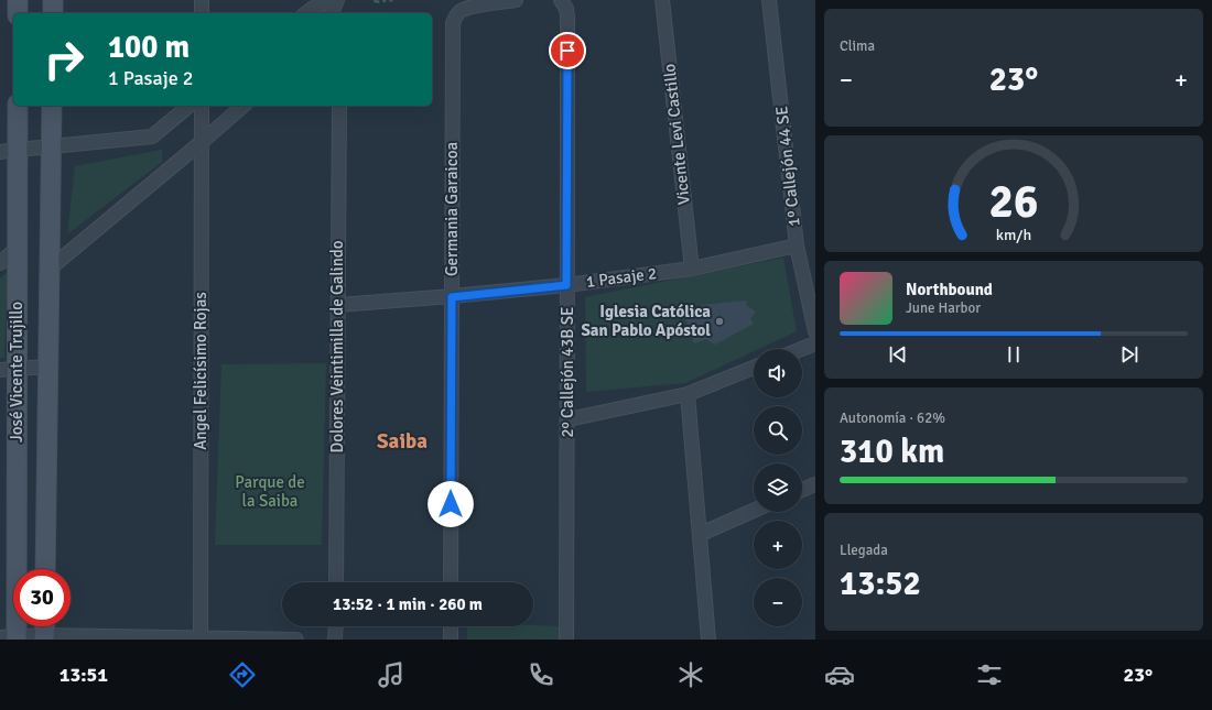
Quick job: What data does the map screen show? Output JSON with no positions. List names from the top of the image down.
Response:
{
  "streets": {
    "main road": ["José Vicente Trujillo"],
    "street": [
      "Vicente Levi Castillo",
      "1º Callejón 44 SE",
      "Germania Garaicoa",
      "1 Pasaje 2",
      "Dolores Veintimilla de Galindo",
      "Angel Felicísimo Rojas",
      "2º Callejón 43B SE"
    ]
  },
  "crossings": [
    ["Vicente Levi Castillo", "1 Pasaje 2"],
    ["1º Callejón 44 SE", "1 Pasaje 2"],
    ["Germania Garaicoa", "1 Pasaje 2"],
    ["1 Pasaje 2", "Dolores Veintimilla de Galindo"],
    ["1 Pasaje 2", "2º Callejón 43B SE"]
  ],
  "districts": ["Saiba"],
  "parks": ["Parque de la Saiba"],
  "places": ["Iglesia Católica San Pablo Apóstol"],
  "page": {
    "tile": [
      "Clima",
      ["Autonomía · 62%", "310 km"],
      ["Llegada", "13:52"]
    ],
    "turn": ["100 m", "1 Pasaje 2"],
    "heat": ["−", "23°", "+"],
    "song": ["Northbound", "June Harbor"],
    "map_buttons": ["+", "−"],
    "limit": "30",
    "trip": "13:52 · 1 min · 260 m",
    "tabs": ["13:51", "23°"],
    "gauge": ["26", "km/h"]
  }
}
